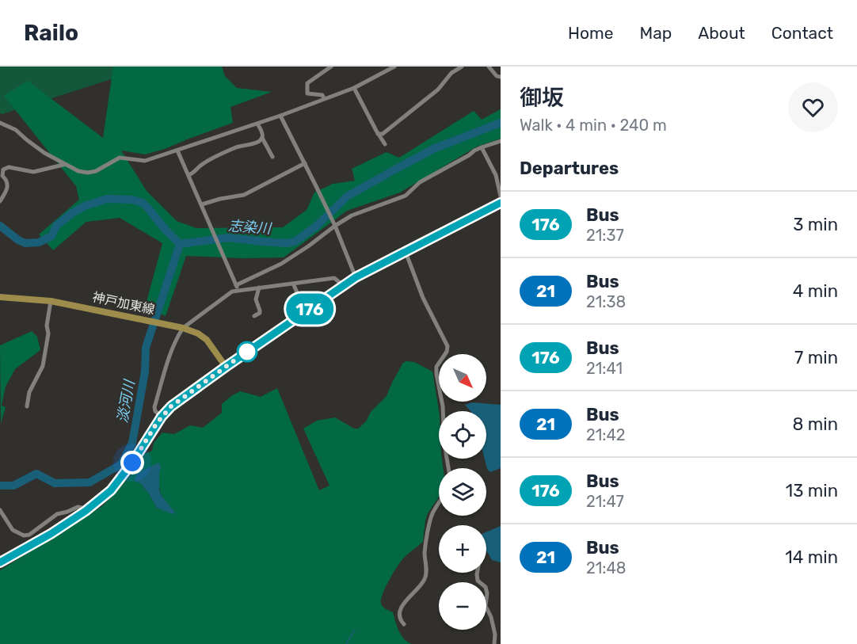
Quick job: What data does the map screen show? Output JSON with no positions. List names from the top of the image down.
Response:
{
  "streets": {
    "main road": ["神戸加東線"]
  },
  "water": ["志染川", "淡河川"],
  "lines": ["bus line 176"],
  "north": "bottom right",
  "page": {
    "header": "Railo",
    "nav": [
      "Home",
      "Map",
      "About",
      "Contact"
    ],
    "on_map": "176",
    "heading": [
      ["御坂", "Walk · 4 min · 240 m"],
      "Departures"
    ],
    "list": [
      {
        "mark": "176",
        "name": "Bus",
        "note": "21:37",
        "value": "3 min"
      },
      {
        "mark": "21",
        "name": "Bus",
        "note": "21:38",
        "value": "4 min"
      },
      {
        "mark": "176",
        "name": "Bus",
        "note": "21:41",
        "value": "7 min"
      },
      {
        "mark": "21",
        "name": "Bus",
        "note": "21:42",
        "value": "8 min"
      },
      {
        "mark": "176",
        "name": "Bus",
        "note": "21:47",
        "value": "13 min"
      },
      {
        "mark": "21",
        "name": "Bus",
        "note": "21:48",
        "value": "14 min"
      }
    ],
    "map_buttons": ["+", "−"]
  }
}
